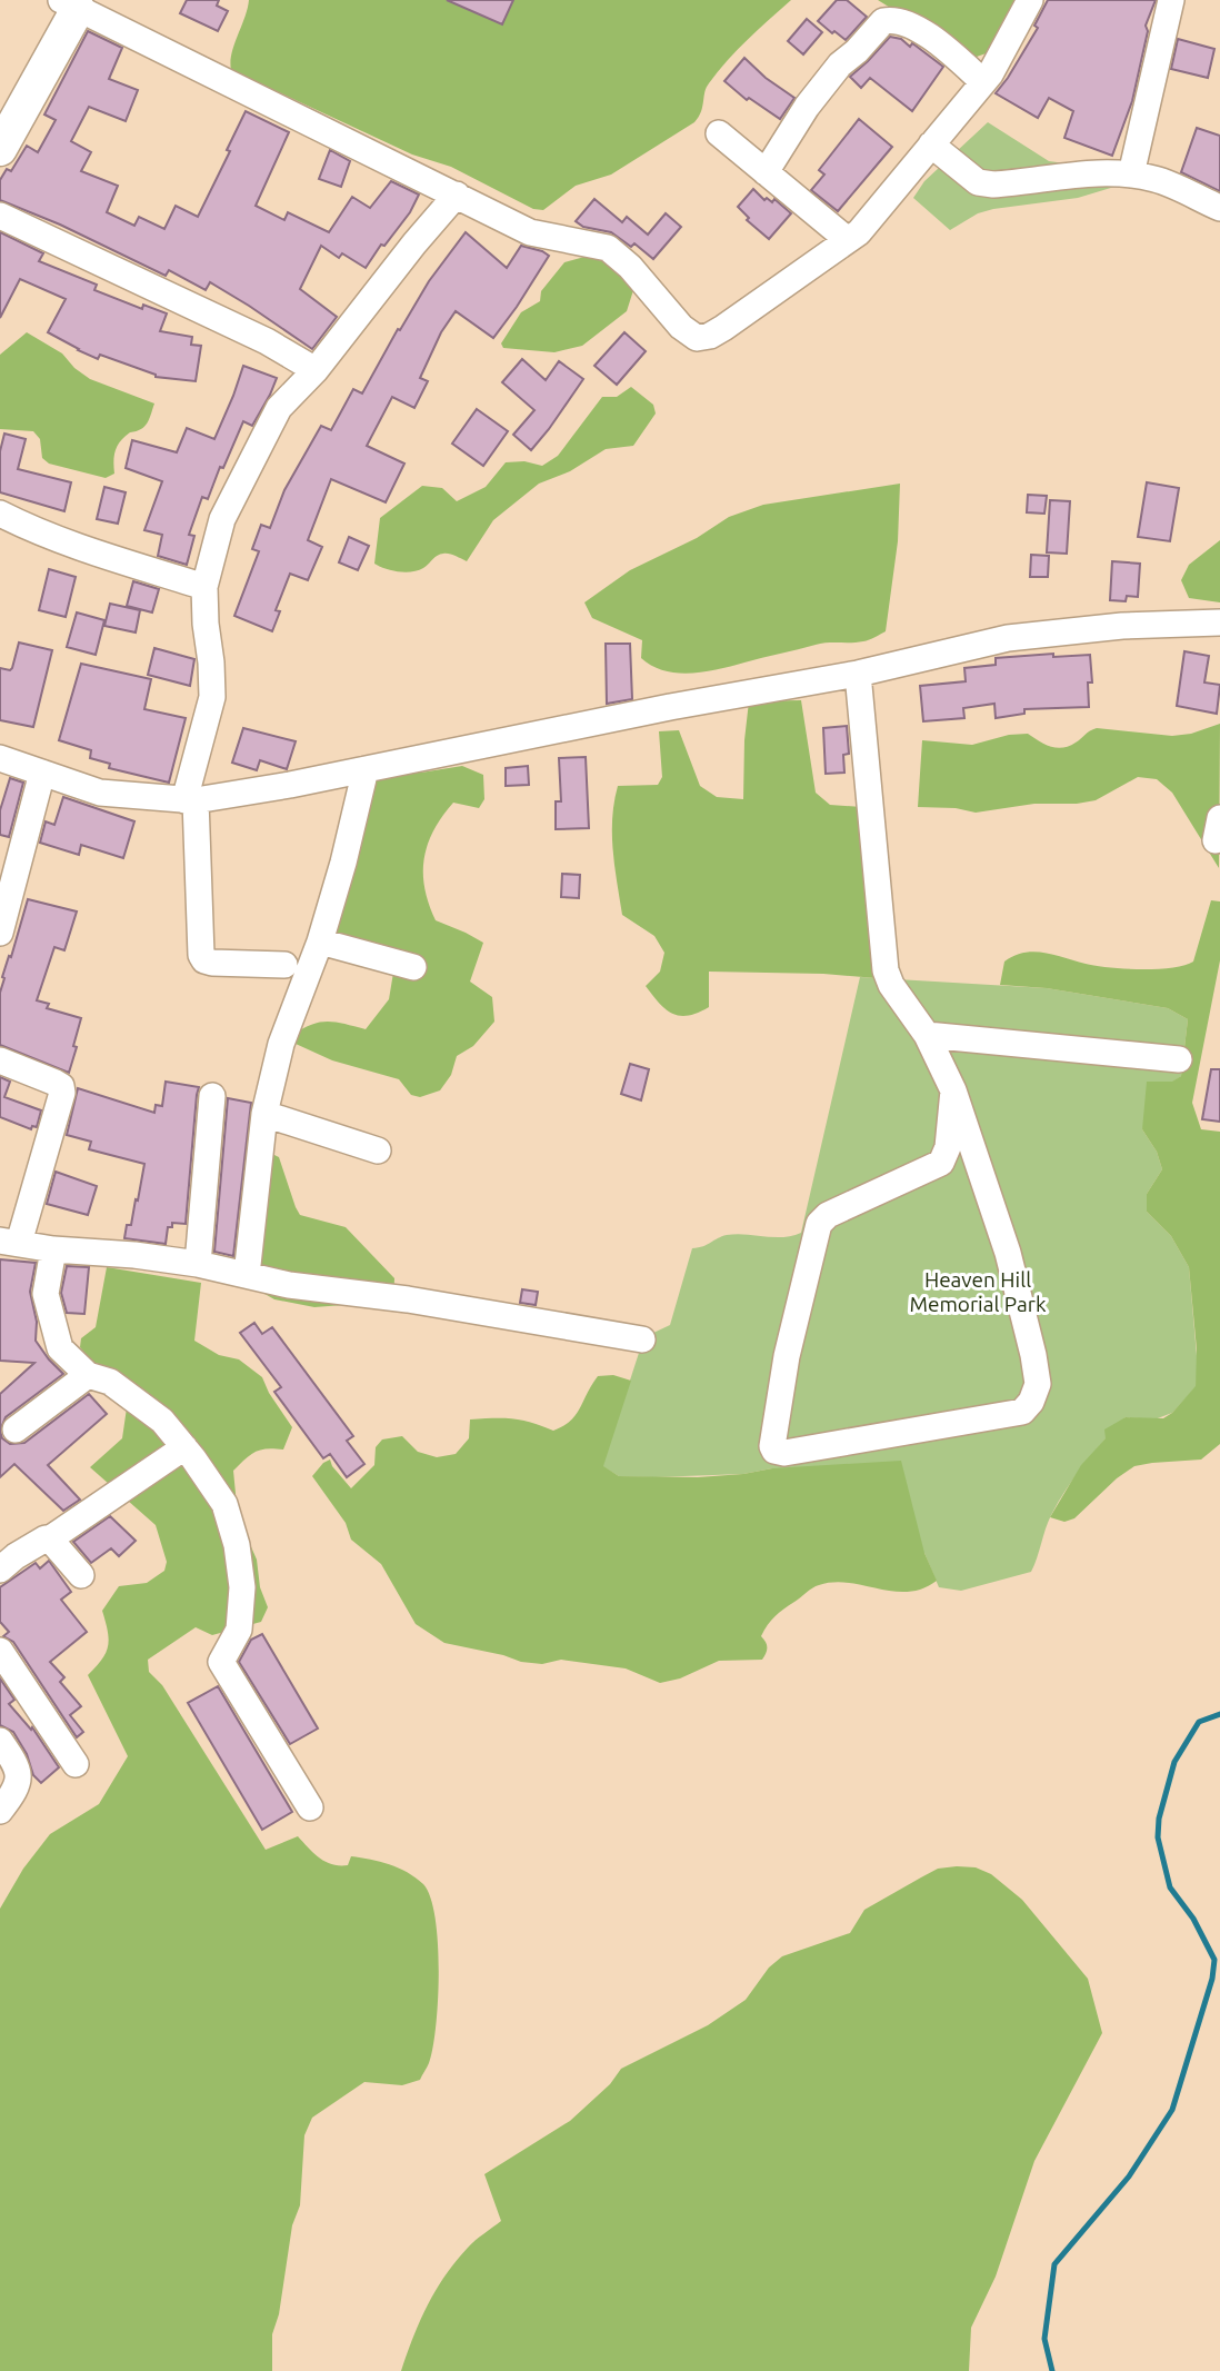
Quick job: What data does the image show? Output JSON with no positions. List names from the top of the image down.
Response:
{
  "parks": ["Heaven Hill Memorial Park"]
}
